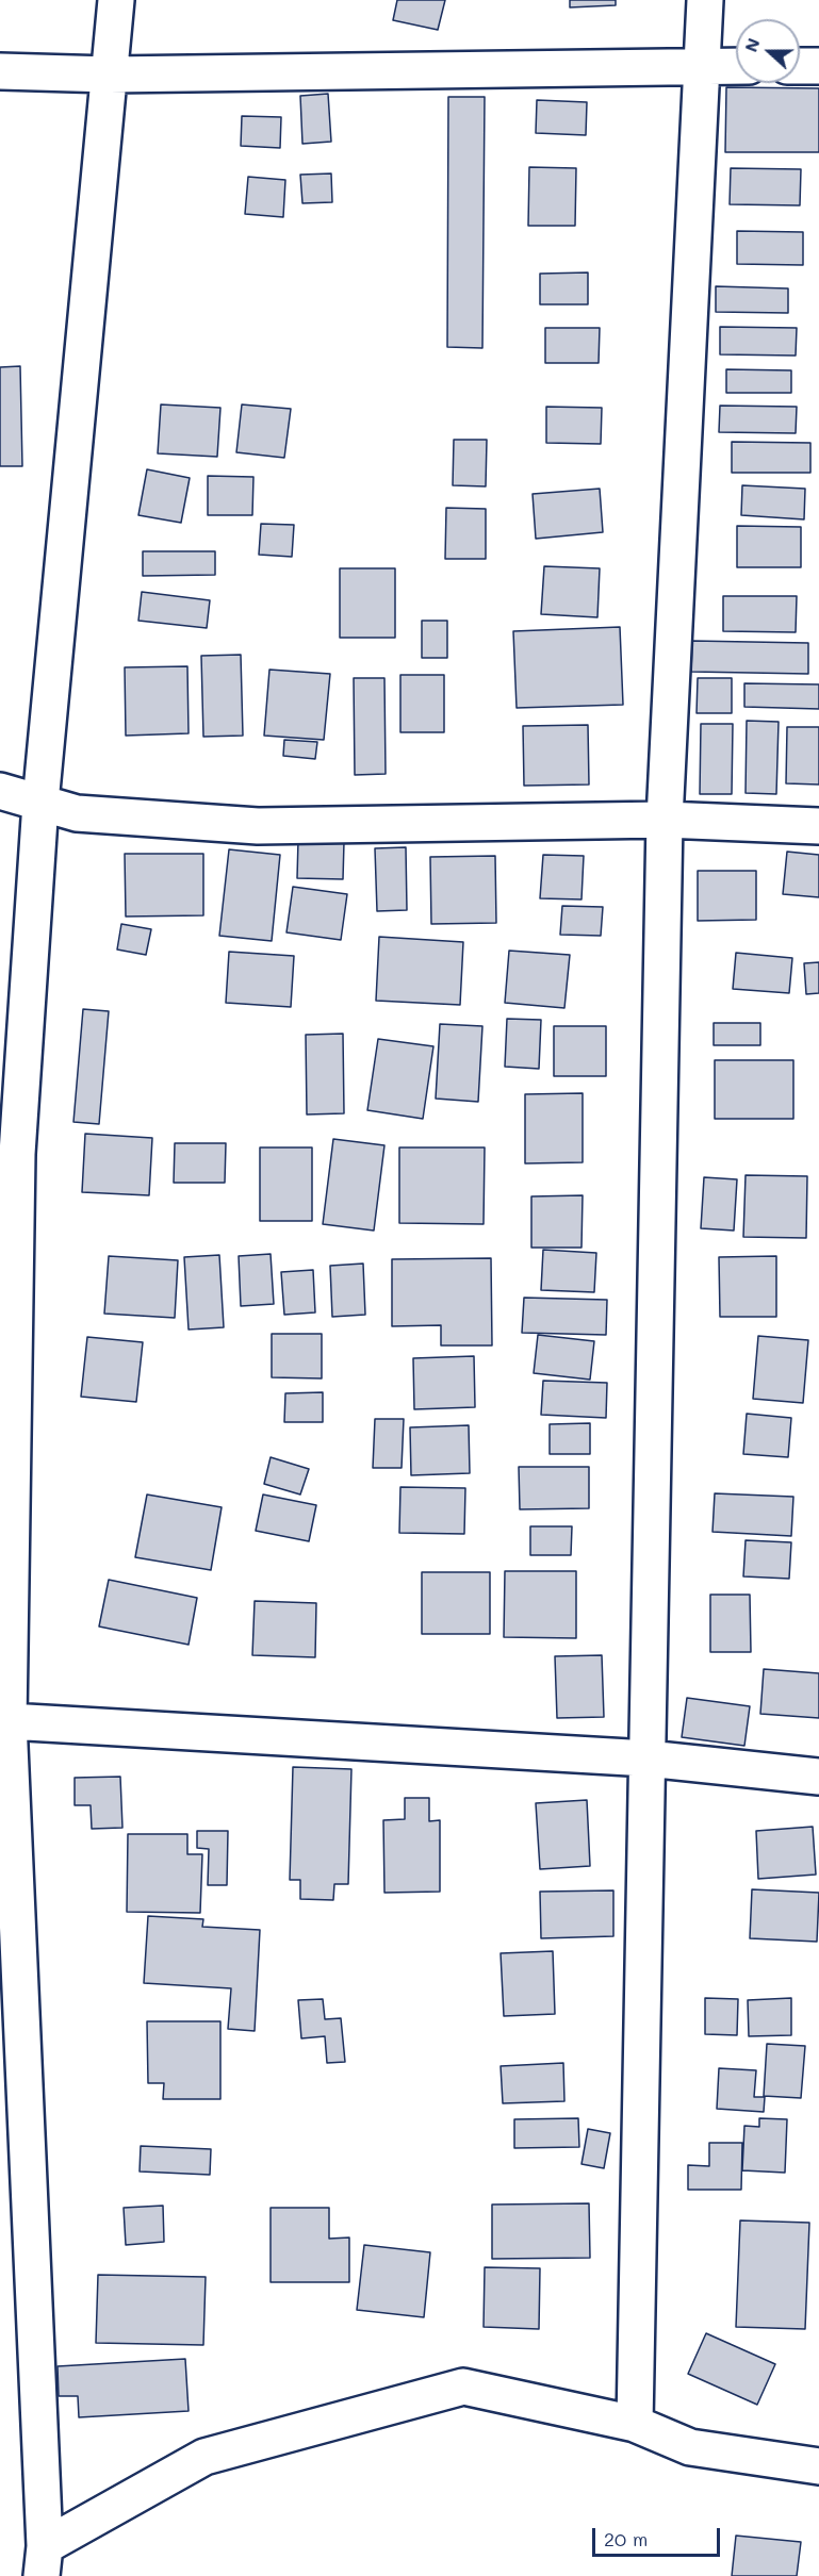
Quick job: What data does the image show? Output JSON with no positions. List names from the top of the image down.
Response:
{
  "scale_bar": "20 m",
  "north": "left"
}
